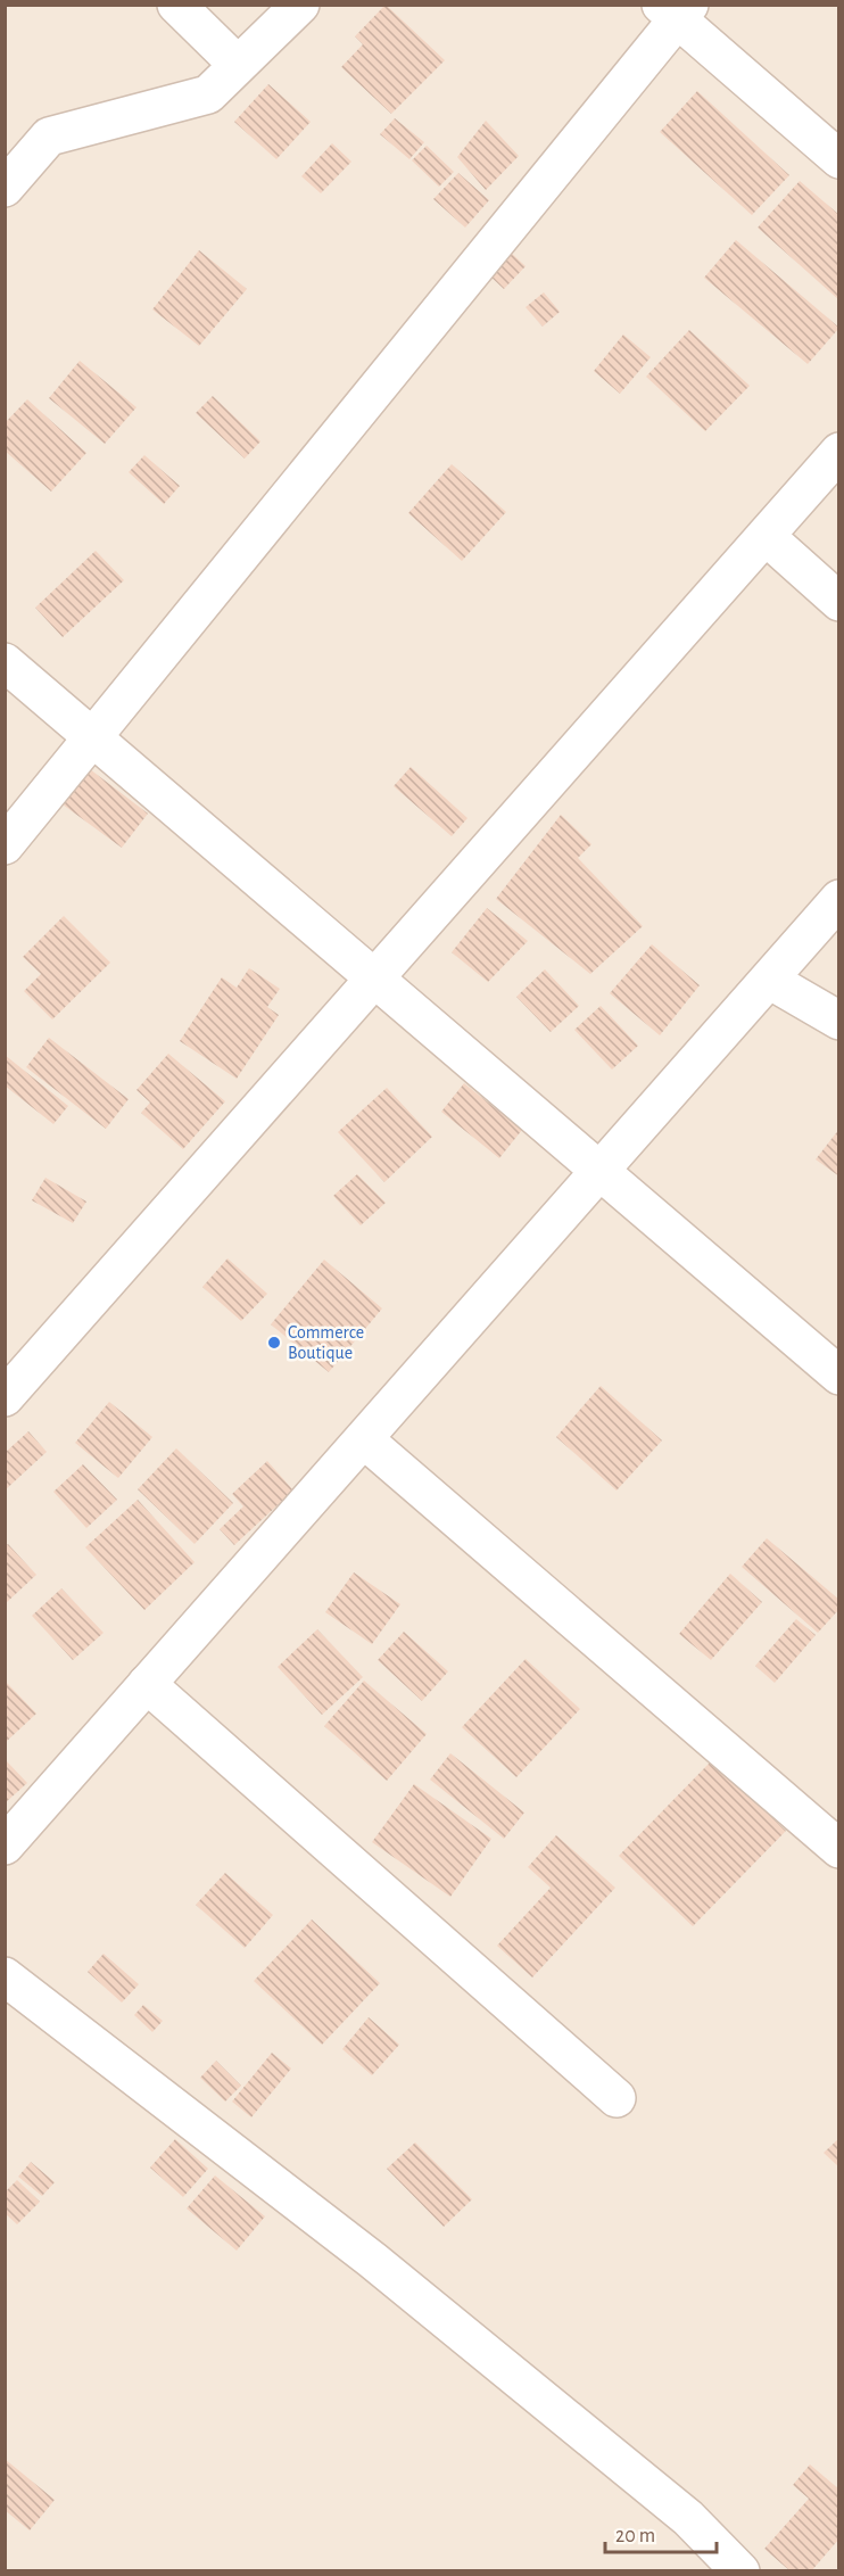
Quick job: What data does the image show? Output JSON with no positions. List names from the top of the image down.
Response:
{
  "places": ["Commerce Boutique"],
  "scale_bar": "20 m"
}
